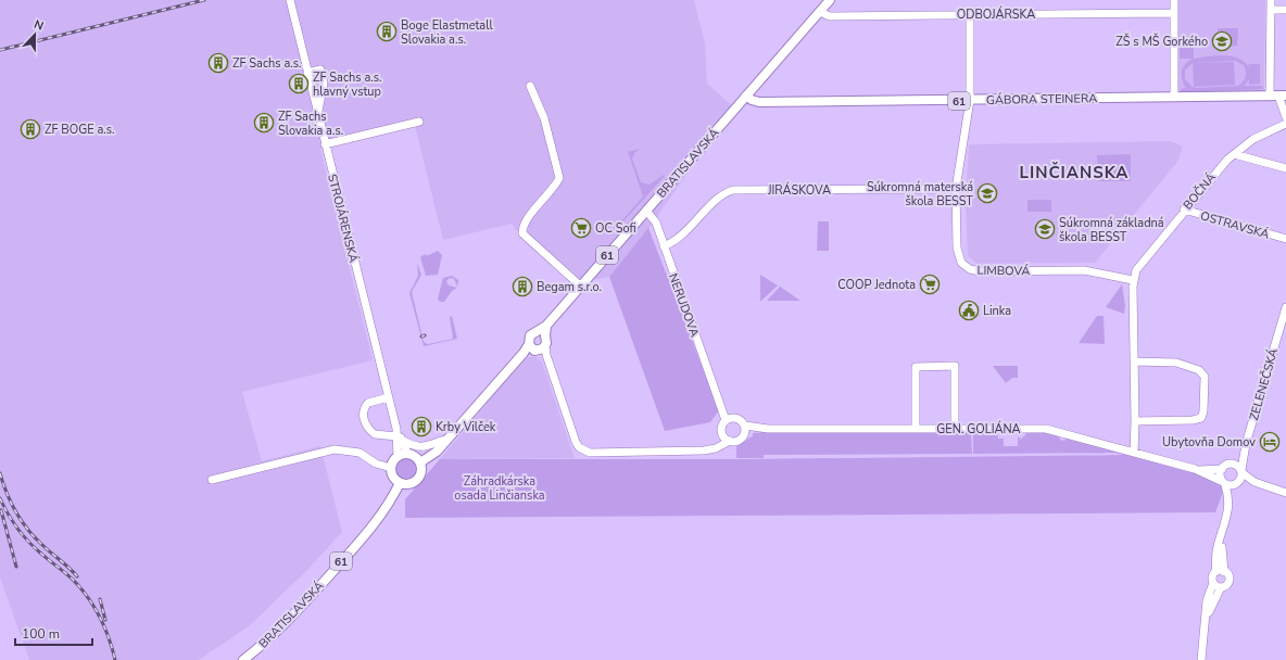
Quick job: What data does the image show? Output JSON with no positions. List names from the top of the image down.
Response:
{
  "streets": {
    "main road": ["GÁBORA STEINERA", "61", "BRATISLAVSKÁ"],
    "street": [
      "ODBOJÁRSKA",
      "JIRÁSKOVA",
      "BOČNÁ",
      "STROJÁRENSKÁ",
      "OSTRAVSKÁ",
      "LIMBOVÁ",
      "NERUDOVA",
      "ZELENEČSKÁ",
      "GEN. GOLIÁNA"
    ]
  },
  "crossings": [
    ["ODBOJÁRSKA", "BRATISLAVSKÁ"],
    ["ODBOJÁRSKA", "LIMBOVÁ"],
    ["GÁBORA STEINERA", "BRATISLAVSKÁ"],
    ["GÁBORA STEINERA", "LIMBOVÁ"],
    ["BRATISLAVSKÁ", "NERUDOVA"],
    ["JIRÁSKOVA", "LIMBOVÁ"],
    ["JIRÁSKOVA", "NERUDOVA"],
    ["BOČNÁ", "OSTRAVSKÁ"],
    ["BOČNÁ", "LIMBOVÁ"],
    ["NERUDOVA", "GEN. GOLIÁNA"],
    ["ZELENEČSKÁ", "GEN. GOLIÁNA"]
  ],
  "districts": ["LINČIANSKA"],
  "parks": ["Záhradkárska osada Linčianska"],
  "places": {
    "building": [
      "Boge Elastmetall Slovakia a.s.",
      "ZF Sachs a.s.",
      "ZF Sachs a.s. hlavný vstup",
      "ZF Sachs Slovakia a.s.",
      "ZF BOGE a.s.",
      "Begam s.r.o.",
      "Krby Vilček"
    ],
    "school or university": ["ZŠ s MŠ Gorkého", "Súkromná materská škola BESST", "Súkromná základná škola BESST"],
    "supermarket": ["OC Sofi", "COOP Jednota"],
    "public building": ["Linka"],
    "hotel": ["Ubytovňa Domov"]
  },
  "scale_bar": "100 m",
  "north": "top"
}
